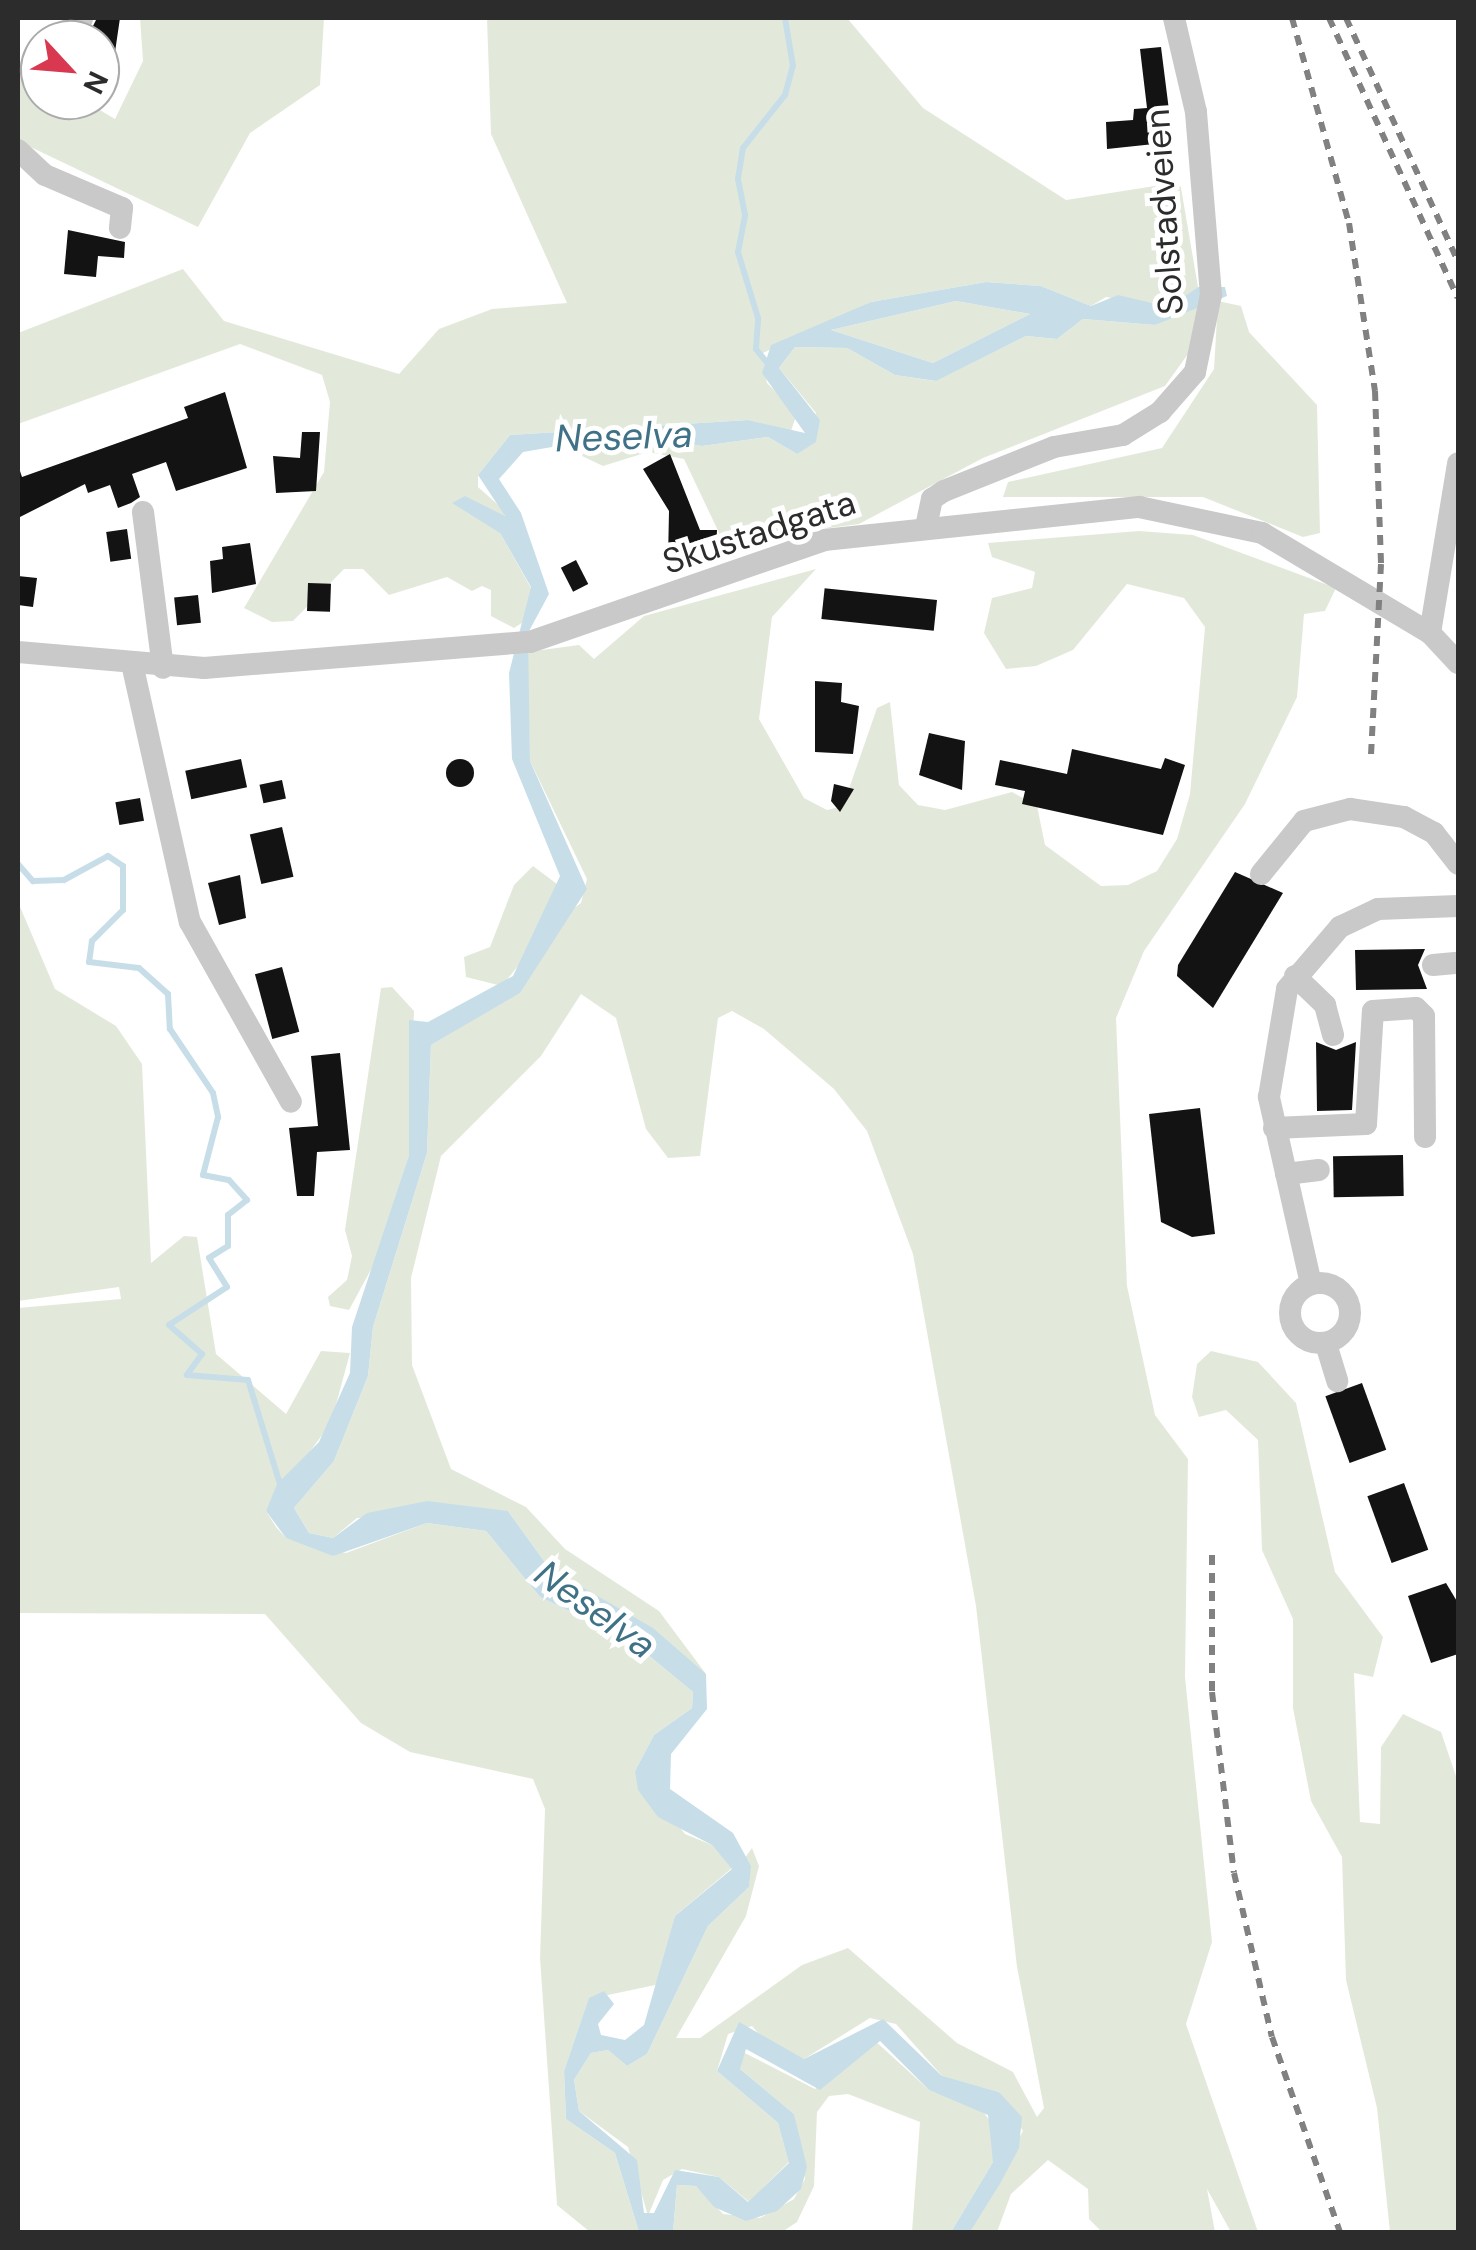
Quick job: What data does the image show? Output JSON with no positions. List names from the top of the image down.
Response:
{
  "streets": {
    "street": ["Solstadveien", "Skustadgata"]
  },
  "crossings": [
    ["Solstadveien", "Skustadgata"]
  ],
  "water": ["Neselva"],
  "north": "bottom right"
}
